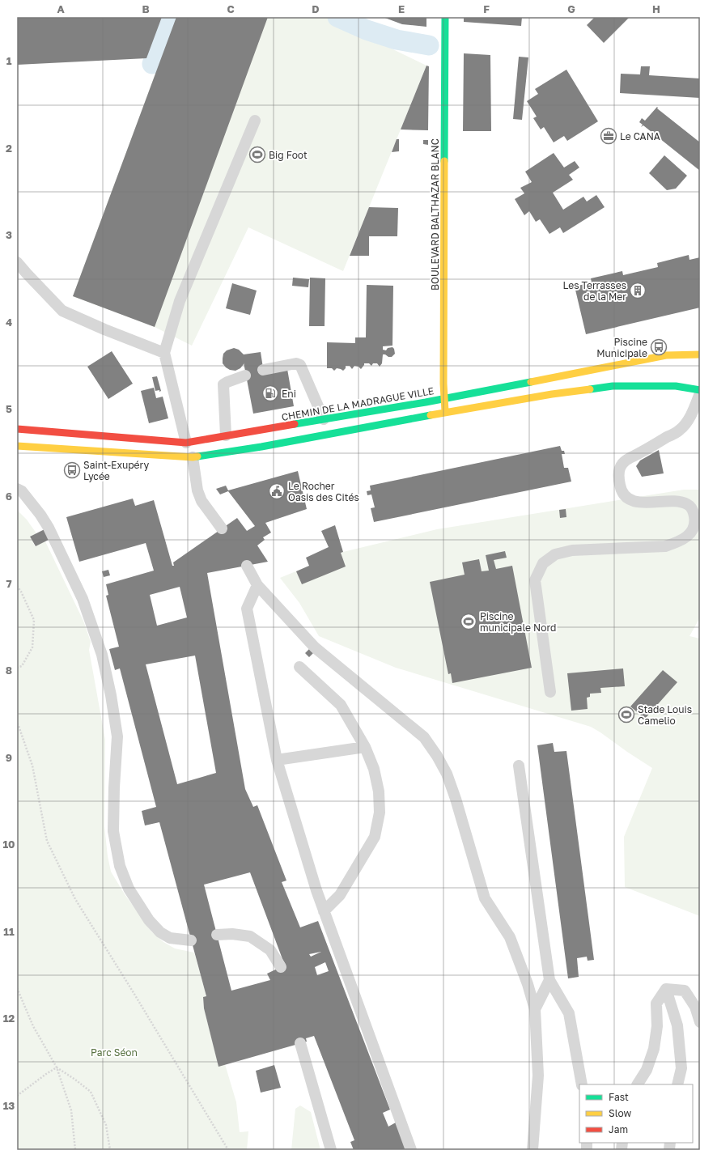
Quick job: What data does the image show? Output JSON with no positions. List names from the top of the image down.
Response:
{
  "streets": {
    "street": ["BOULEVARD BALTHAZAR BLANC", "CHEMIN DE LA MADRAGUE VILLE"]
  },
  "crossings": [
    ["BOULEVARD BALTHAZAR BLANC", "CHEMIN DE LA MADRAGUE VILLE"]
  ],
  "parks": ["Parc Séon"],
  "places": {
    "office": ["Le CANA"],
    "sports": ["Big Foot", "Piscine municipale Nord", "Stade Louis Camelio"],
    "building": ["Les Terrasses de la Mer"],
    "bus stop": ["Piscine Municipale", "Saint-Exupéry Lycée"],
    "fuel station": ["Eni"],
    "public building": ["Le Rocher Oasis des Cités"]
  },
  "legend": ["Fast", "Slow", "Jam"],
  "grid": {
    "columns": [
      "A",
      "B",
      "C",
      "D",
      "E",
      "F",
      "G",
      "H"
    ],
    "rows": [
      "1",
      "2",
      "3",
      "4",
      "5",
      "6",
      "7",
      "8",
      "9",
      "10",
      "11",
      "12",
      "13"
    ]
  }
}
